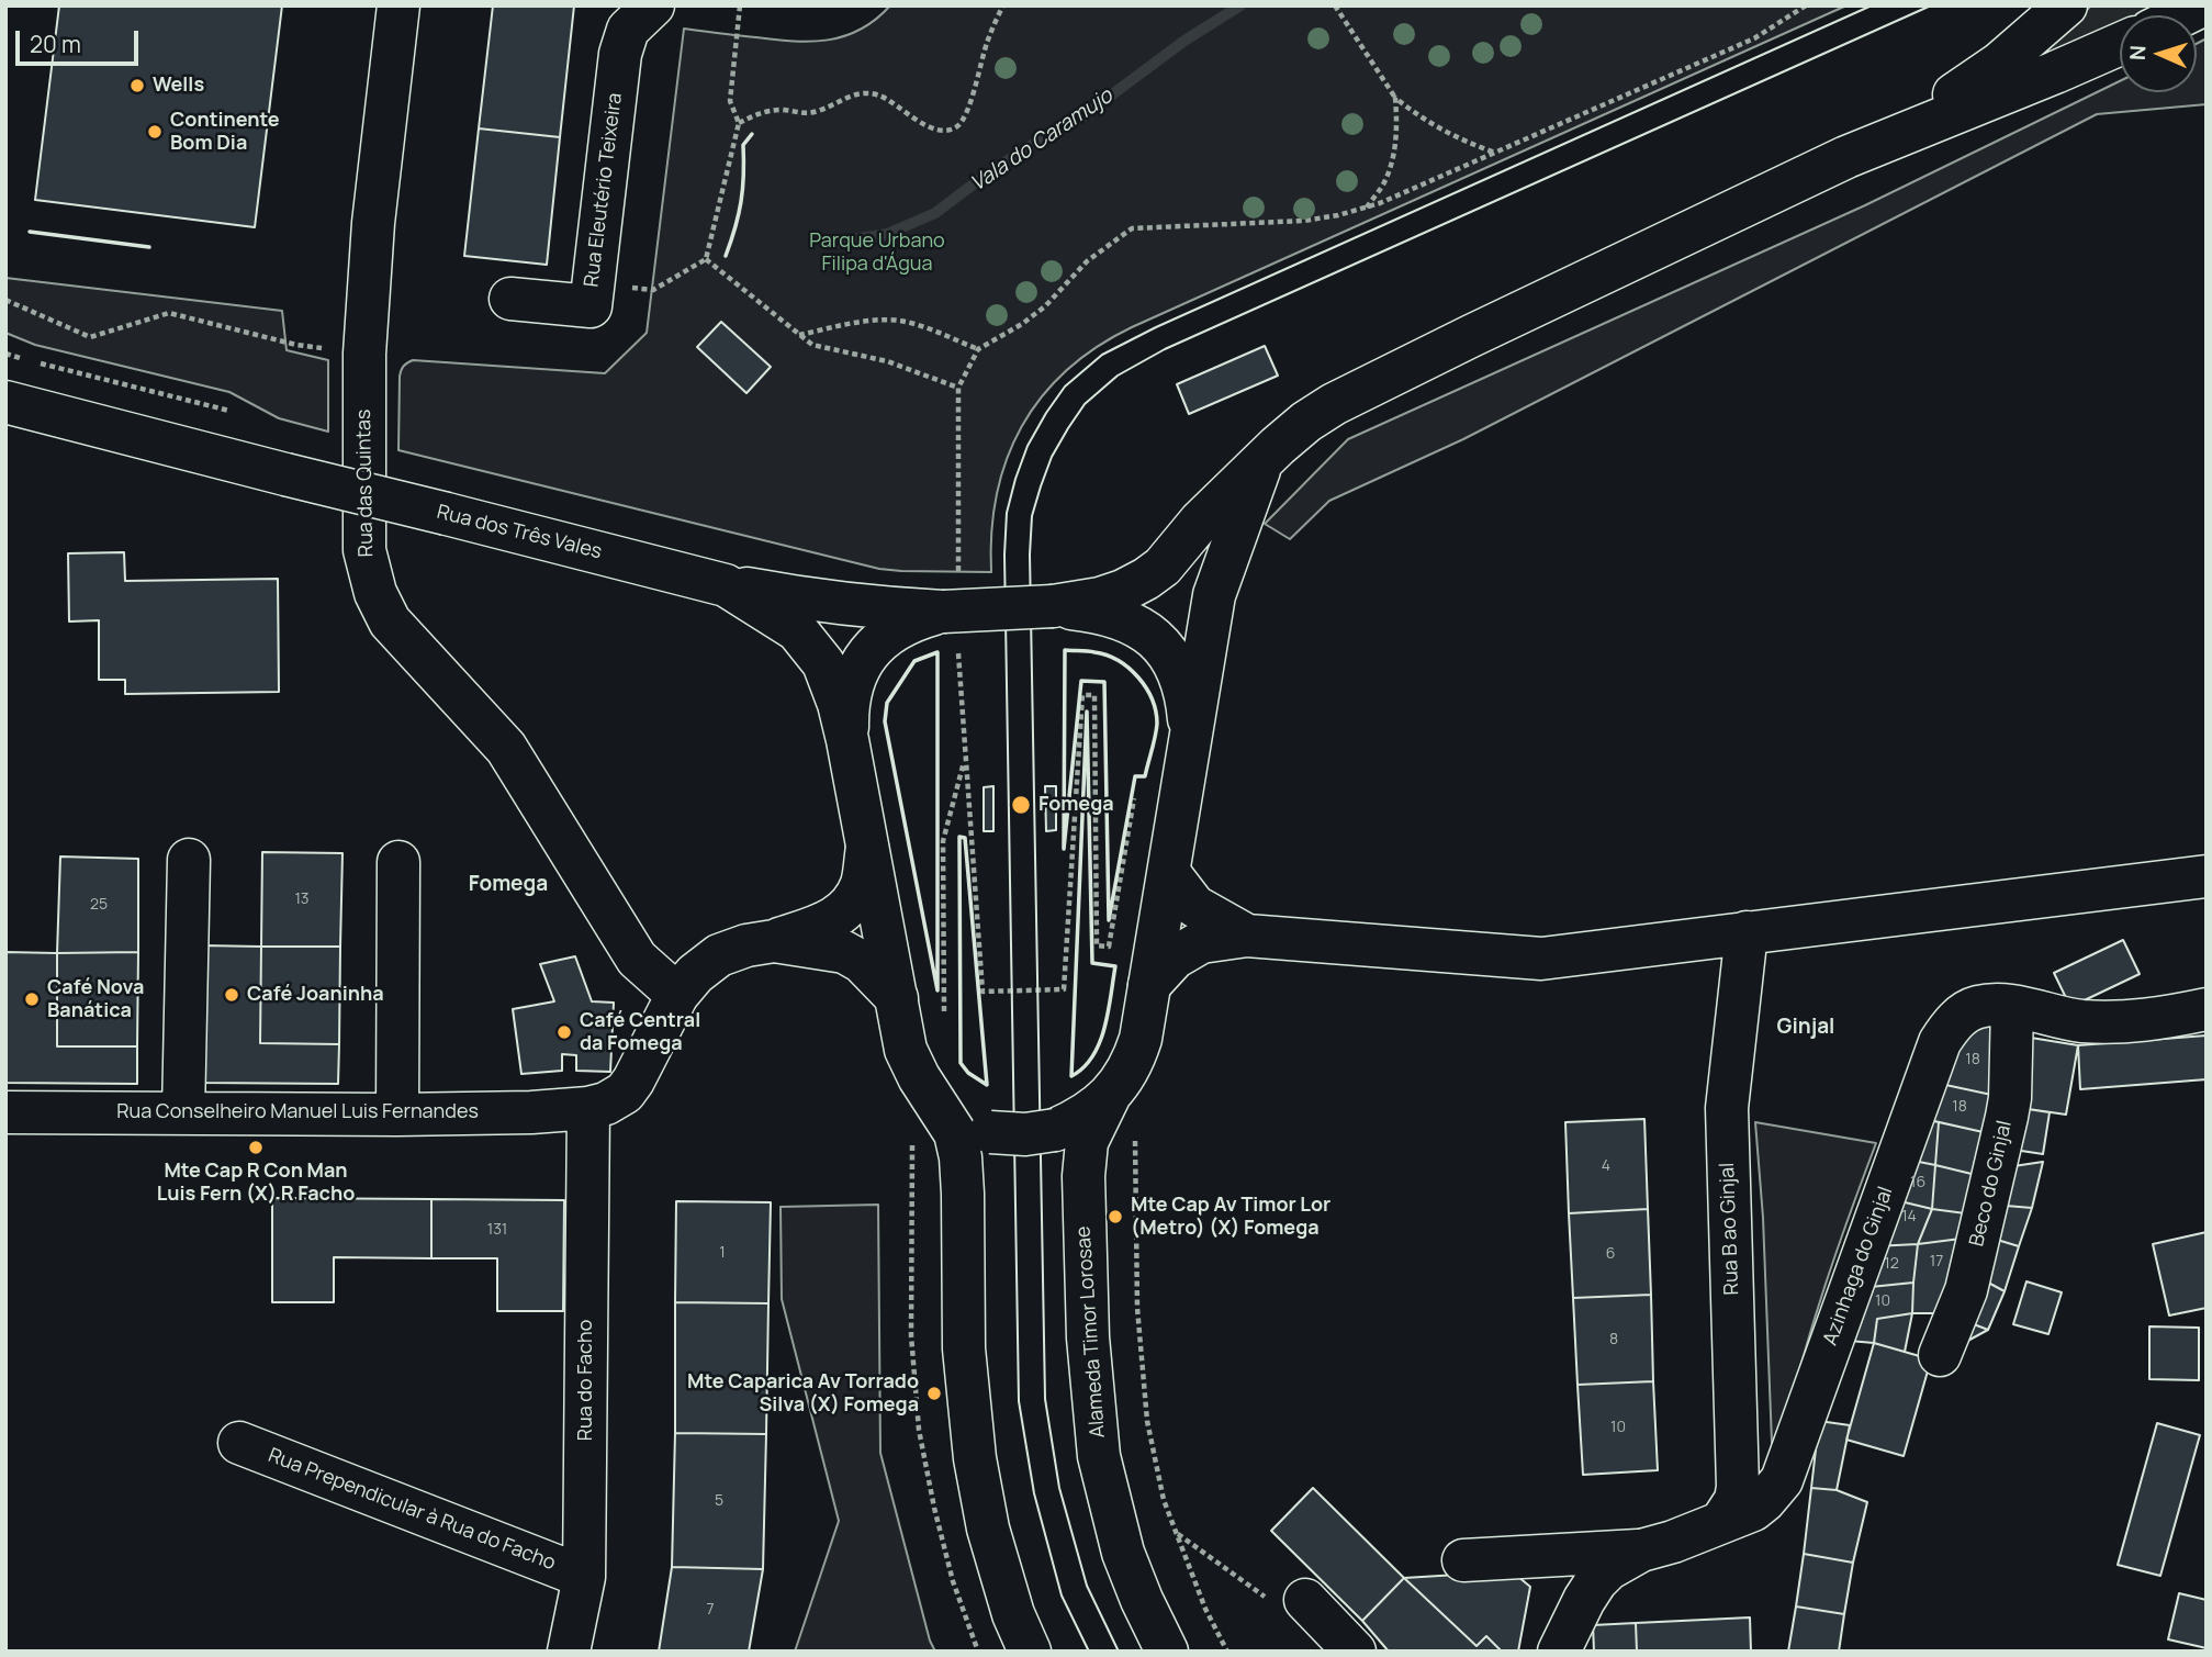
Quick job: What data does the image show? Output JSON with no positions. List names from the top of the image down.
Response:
{
  "streets": {
    "street": [
      "Rua Eleutério Teixeira",
      "Rua das Quintas",
      "Rua dos Três Vales",
      "Rua Conselheiro Manuel Luis Fernandes",
      "Beco do Ginjal",
      "Rua B ao Ginjal",
      "Azinhaga do Ginjal",
      "Alameda Timor Lorosae",
      "Rua do Facho",
      "Rua Prependicular à Rua do Facho"
    ]
  },
  "crossings": [
    ["Rua das Quintas", "Rua Conselheiro Manuel Luis Fernandes"],
    ["Rua Conselheiro Manuel Luis Fernandes", "Rua do Facho"],
    ["Beco do Ginjal", "Azinhaga do Ginjal"],
    ["Rua B ao Ginjal", "Azinhaga do Ginjal"],
    ["Rua do Facho", "Rua Prependicular à Rua do Facho"]
  ],
  "districts": ["Fomega", "Ginjal"],
  "water": ["Vala do Caramujo"],
  "parks": ["Parque Urbano Filipa d'Água"],
  "places": [
    "Wells",
    "Continente Bom Dia",
    "Fomega",
    "Café Joaninha",
    "Café Nova Banática",
    "Café Central da Fomega",
    "Mte Cap R Con Man Luis Fern (X) R Facho",
    "Mte Cap Av Timor Lor (Metro) (X) Fomega",
    "Mte Caparica Av Torrado Silva (X) Fomega"
  ],
  "house_numbers": [
    "13",
    "25",
    "18",
    "18",
    "4",
    "16",
    "14",
    "131",
    "1",
    "6",
    "17",
    "12",
    "10",
    "8",
    "10",
    "5",
    "7"
  ],
  "scale_bar": "20 m",
  "north": "left"
}
